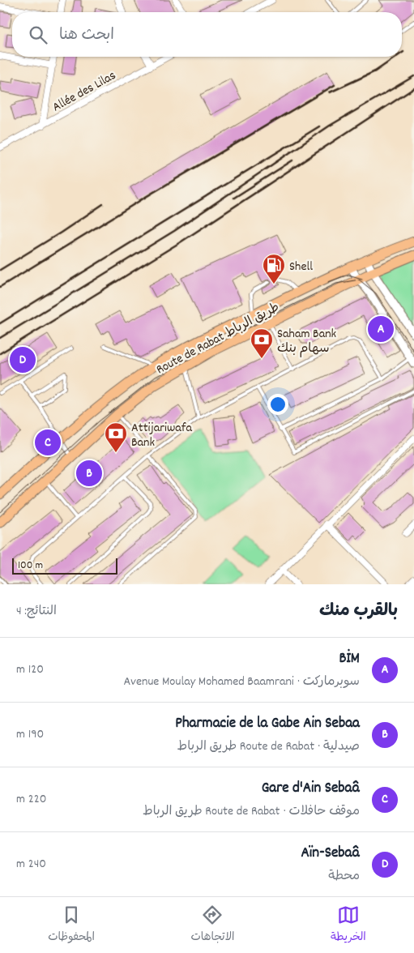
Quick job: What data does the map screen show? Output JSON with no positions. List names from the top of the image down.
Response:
{
  "streets": {
    "main road": ["Route de Rabat طريق الرباط"],
    "street": ["Allée des Lilas"]
  },
  "places": {
    "fuel station": ["Shell"],
    "bank": ["Saham Bank سهام بنك", "Attijariwafa Bank"]
  },
  "scale_bar": "100 m",
  "page": {
    "search": "ابحث هنا",
    "pins": [
      "A",
      "D",
      "C",
      "B"
    ],
    "scale": "100 m",
    "heading": ["بالقرب منك", "النتائج: 4"],
    "list": [
      {
        "mark": "A",
        "name": "BİM",
        "note": "سوبرماركت · Avenue Moulay Mohamed Baamrani",
        "value": "120 m"
      },
      {
        "mark": "B",
        "name": "Pharmacie de la Gabe Ain Sebaa",
        "note": "صيدلية · Route de Rabat طريق الرباط",
        "value": "190 m"
      },
      {
        "mark": "C",
        "name": "Gare d'Ain Sebaâ",
        "note": "موقف حافلات · Route de Rabat طريق الرباط",
        "value": "220 m"
      },
      {
        "mark": "D",
        "name": "Aïn-Sebaâ",
        "note": "محطة",
        "value": "240 m"
      }
    ],
    "nav": ["الخريطة", "الاتجاهات", "المحفوظات"]
  }
}
